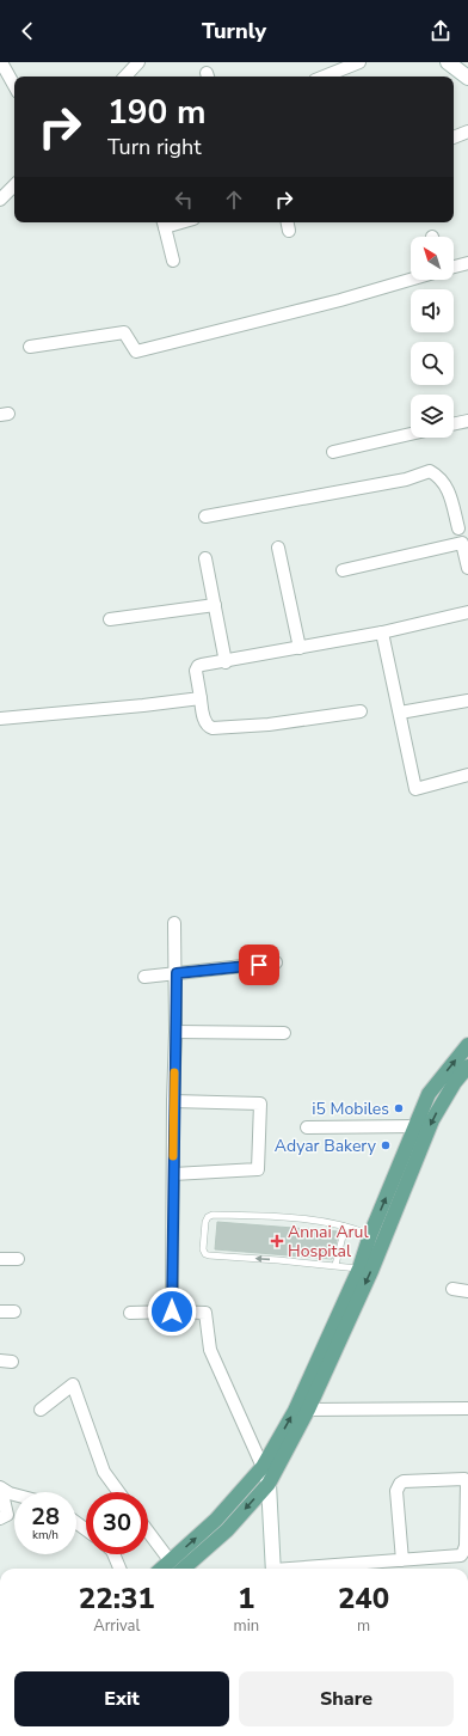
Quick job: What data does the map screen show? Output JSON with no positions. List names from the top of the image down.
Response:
{
  "places": {
    "other": ["i5 Mobiles", "Adyar Bakery"],
    "health": ["Annai Arul Hospital"]
  },
  "north": "top left",
  "page": {
    "header": "Turnly",
    "turn": ["190 m", "Turn right"],
    "speed": "28 km/h",
    "limit": "30",
    "eta": [
      "22:31",
      "Arrival",
      "1",
      "min",
      "240",
      "m"
    ],
    "buttons": ["Exit", "Share"]
  }
}
